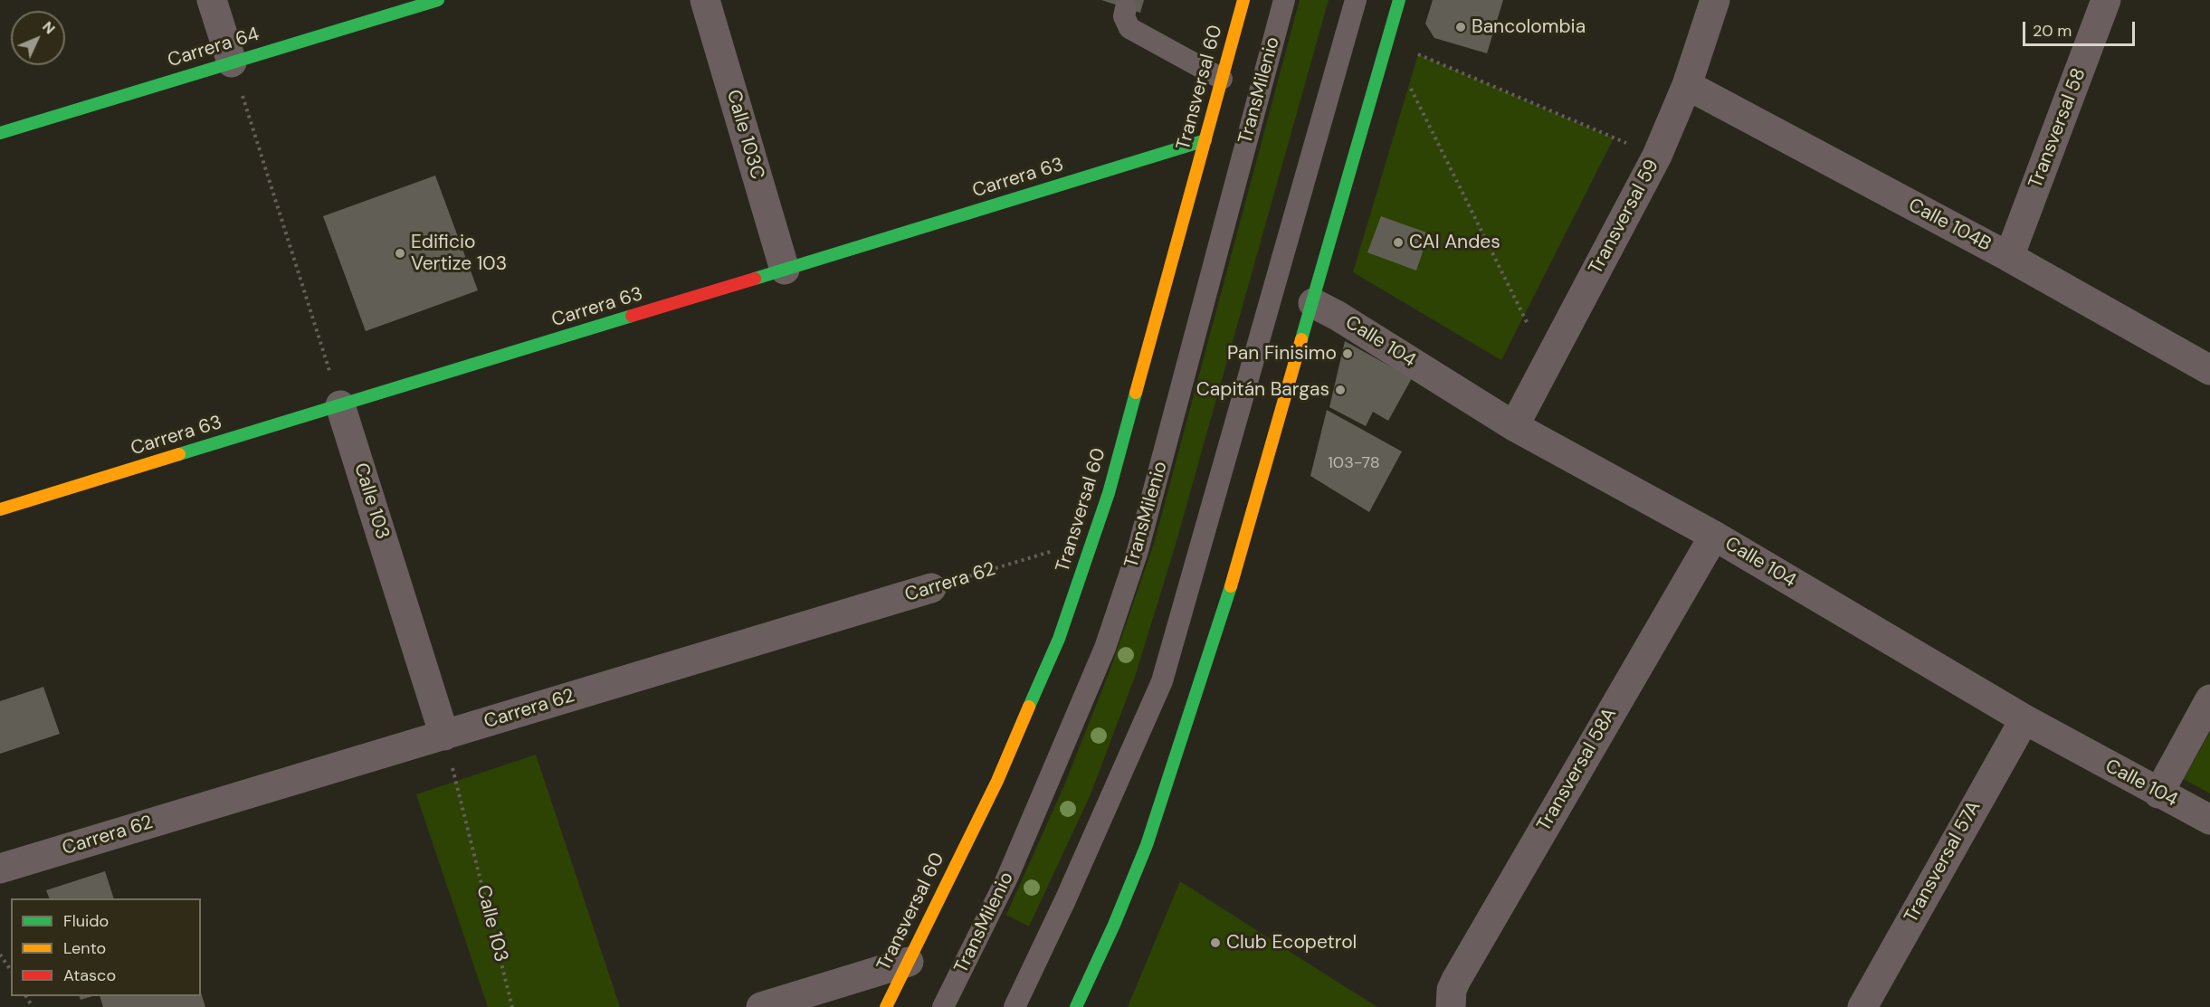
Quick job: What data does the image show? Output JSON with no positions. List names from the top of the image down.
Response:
{
  "streets": {
    "main road": ["Carrera 64", "Transversal 60", "Carrera 63"],
    "street": [
      "Transversal 58",
      "Calle 103C",
      "Transversal 59",
      "Calle 104B",
      "Calle 104",
      "Calle 103",
      "Carrera 62",
      "Transversal 58A",
      "Transversal 57A"
    ],
    "lane": ["TransMilenio"]
  },
  "crossings": [
    ["Transversal 60", "Carrera 63"],
    ["Transversal 58", "Calle 104B"],
    ["Calle 103C", "Carrera 63"],
    ["Carrera 63", "Calle 103"],
    ["Transversal 59", "Calle 104B"],
    ["Transversal 59", "Calle 104"],
    ["Calle 104", "Transversal 58A"],
    ["Calle 104", "Transversal 57A"],
    ["Calle 103", "Carrera 62"]
  ],
  "places": [
    "Bancolombia",
    "CAI Andes",
    "Edificio Vertize 103",
    "Pan Finisimo",
    "Capitán Bargas",
    "Club Ecopetrol"
  ],
  "house_numbers": ["103-78"],
  "legend": ["Fluido", "Lento", "Atasco"],
  "scale_bar": "20 m",
  "north": "top right"
}
